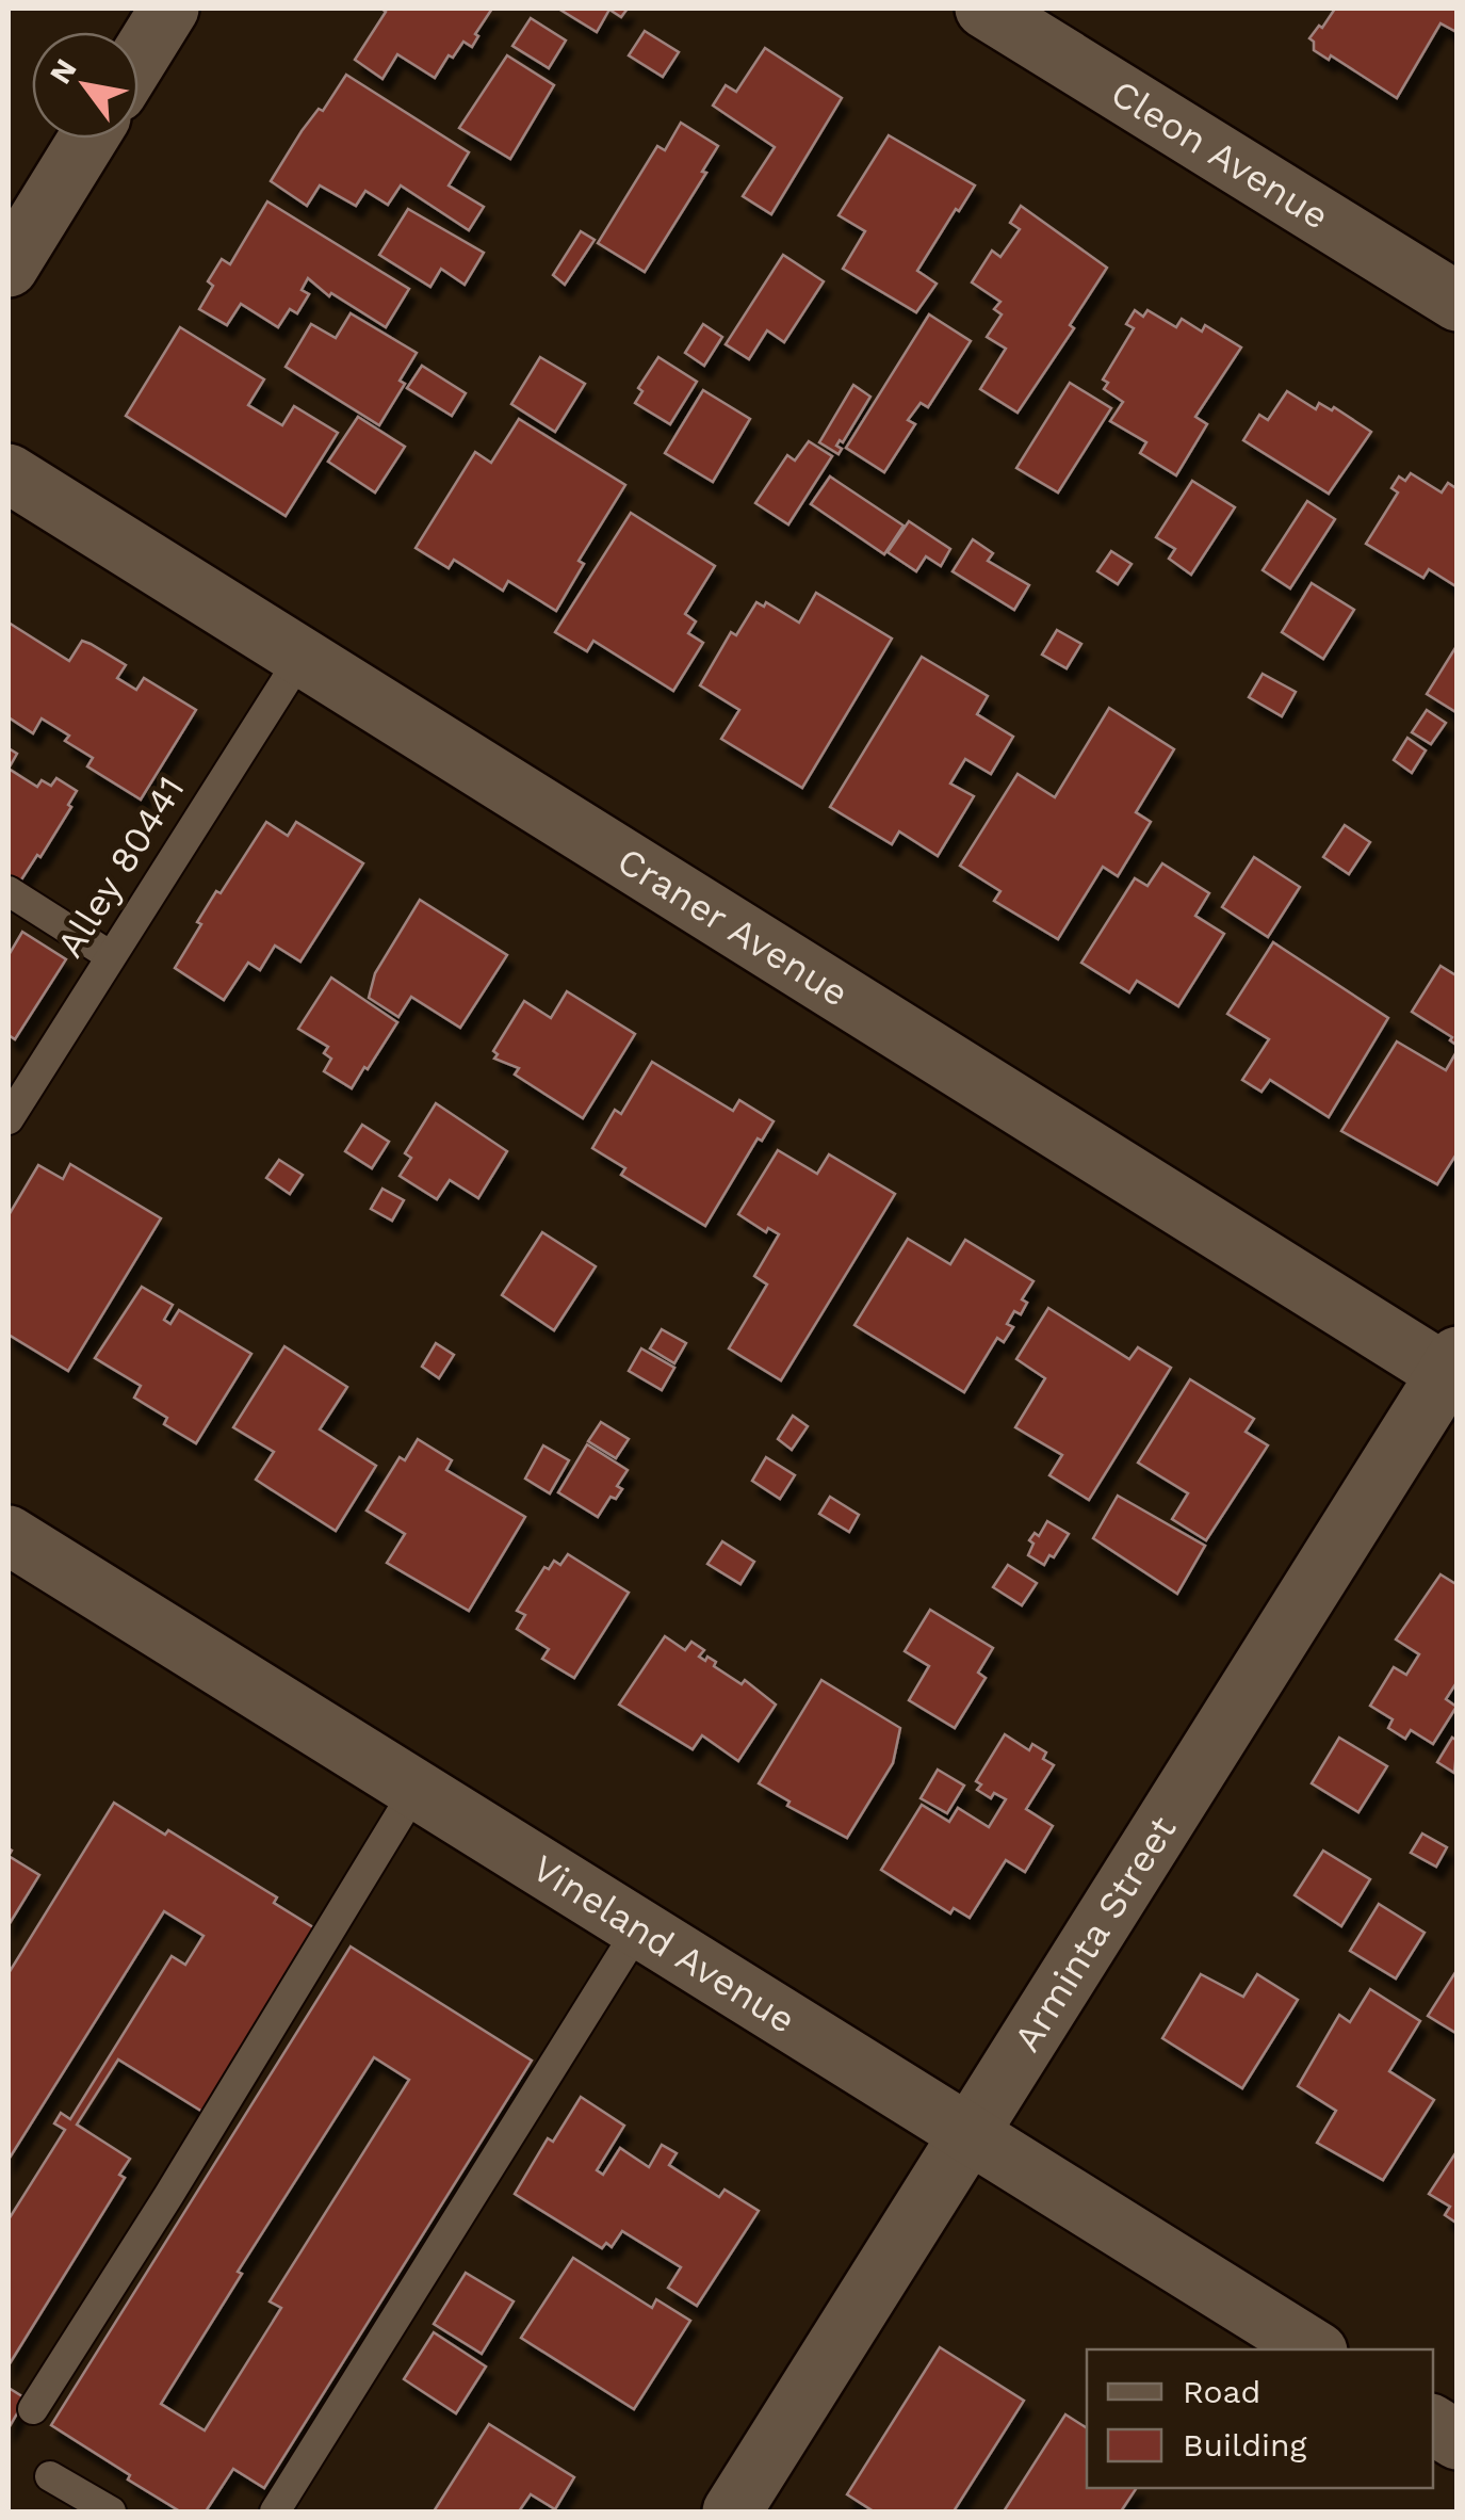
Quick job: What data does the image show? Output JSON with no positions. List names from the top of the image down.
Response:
{
  "streets": {
    "street": [
      "Cleon Avenue",
      "Craner Avenue",
      "Arminta Street",
      "Vineland Avenue"
    ],
    "lane": ["Alley 80441"]
  },
  "crossings": [
    ["Alley 80441", "Craner Avenue"],
    ["Craner Avenue", "Arminta Street"],
    ["Arminta Street", "Vineland Avenue"]
  ],
  "legend": ["Road", "Building"],
  "north": "top left"
}
